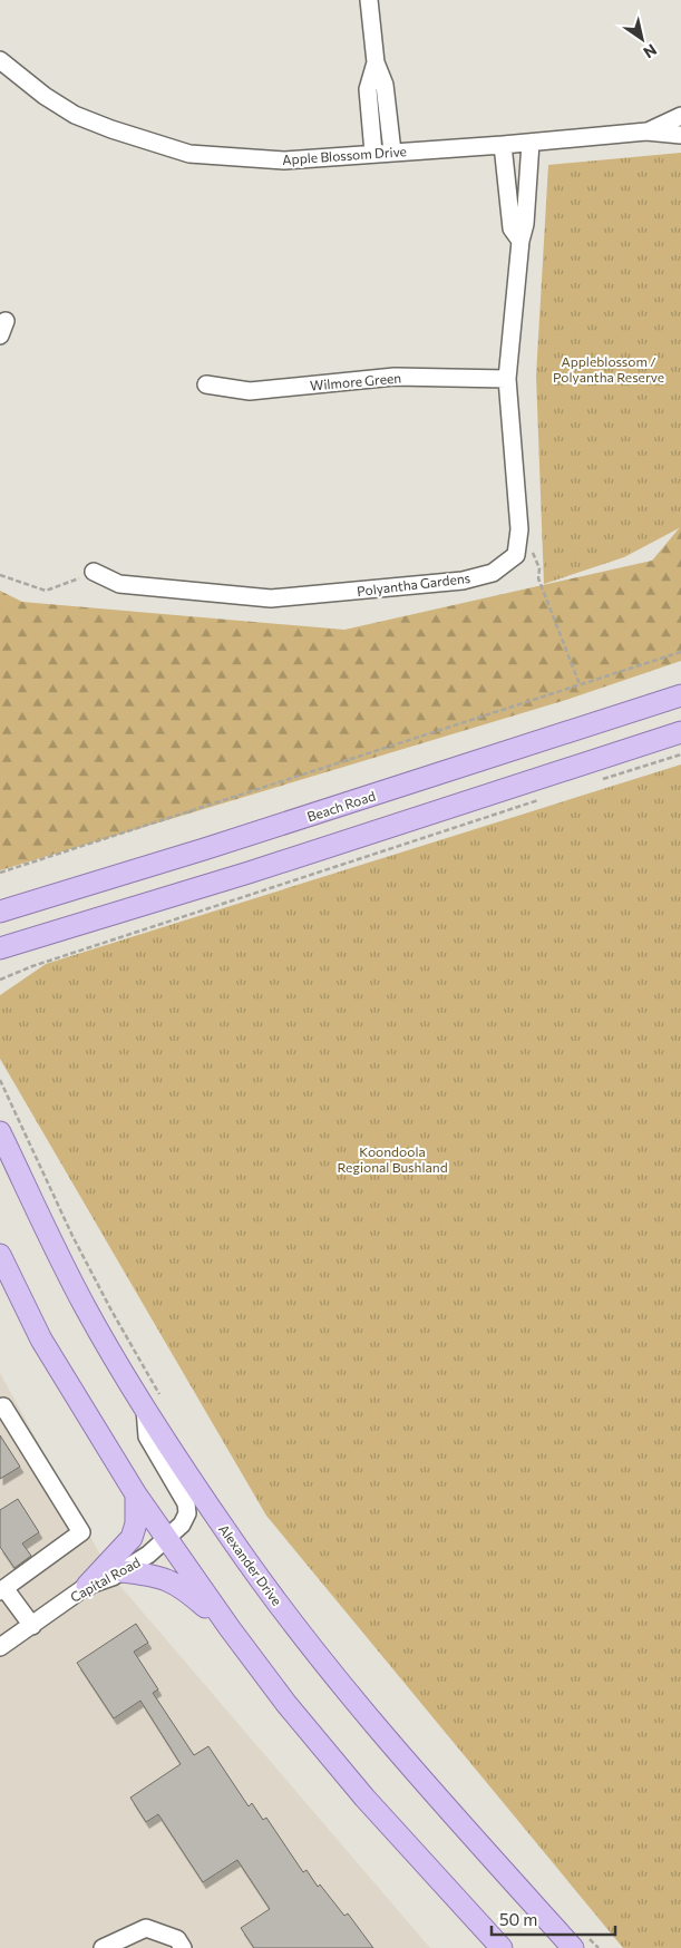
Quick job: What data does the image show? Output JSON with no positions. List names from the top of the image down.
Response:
{
  "streets": {
    "main road": ["Beach Road", "Alexander Drive"],
    "street": [
      "Apple Blossom Drive",
      "Wilmore Green",
      "Polyantha Gardens",
      "Capital Road"
    ]
  },
  "crossings": [
    ["Apple Blossom Drive", "Polyantha Gardens"],
    ["Wilmore Green", "Polyantha Gardens"],
    ["Alexander Drive", "Capital Road"]
  ],
  "parks": ["Appleblossom / Polyantha Reserve", "Koondoola Regional Bushland"],
  "scale_bar": "50 m",
  "north": "bottom right"
}
